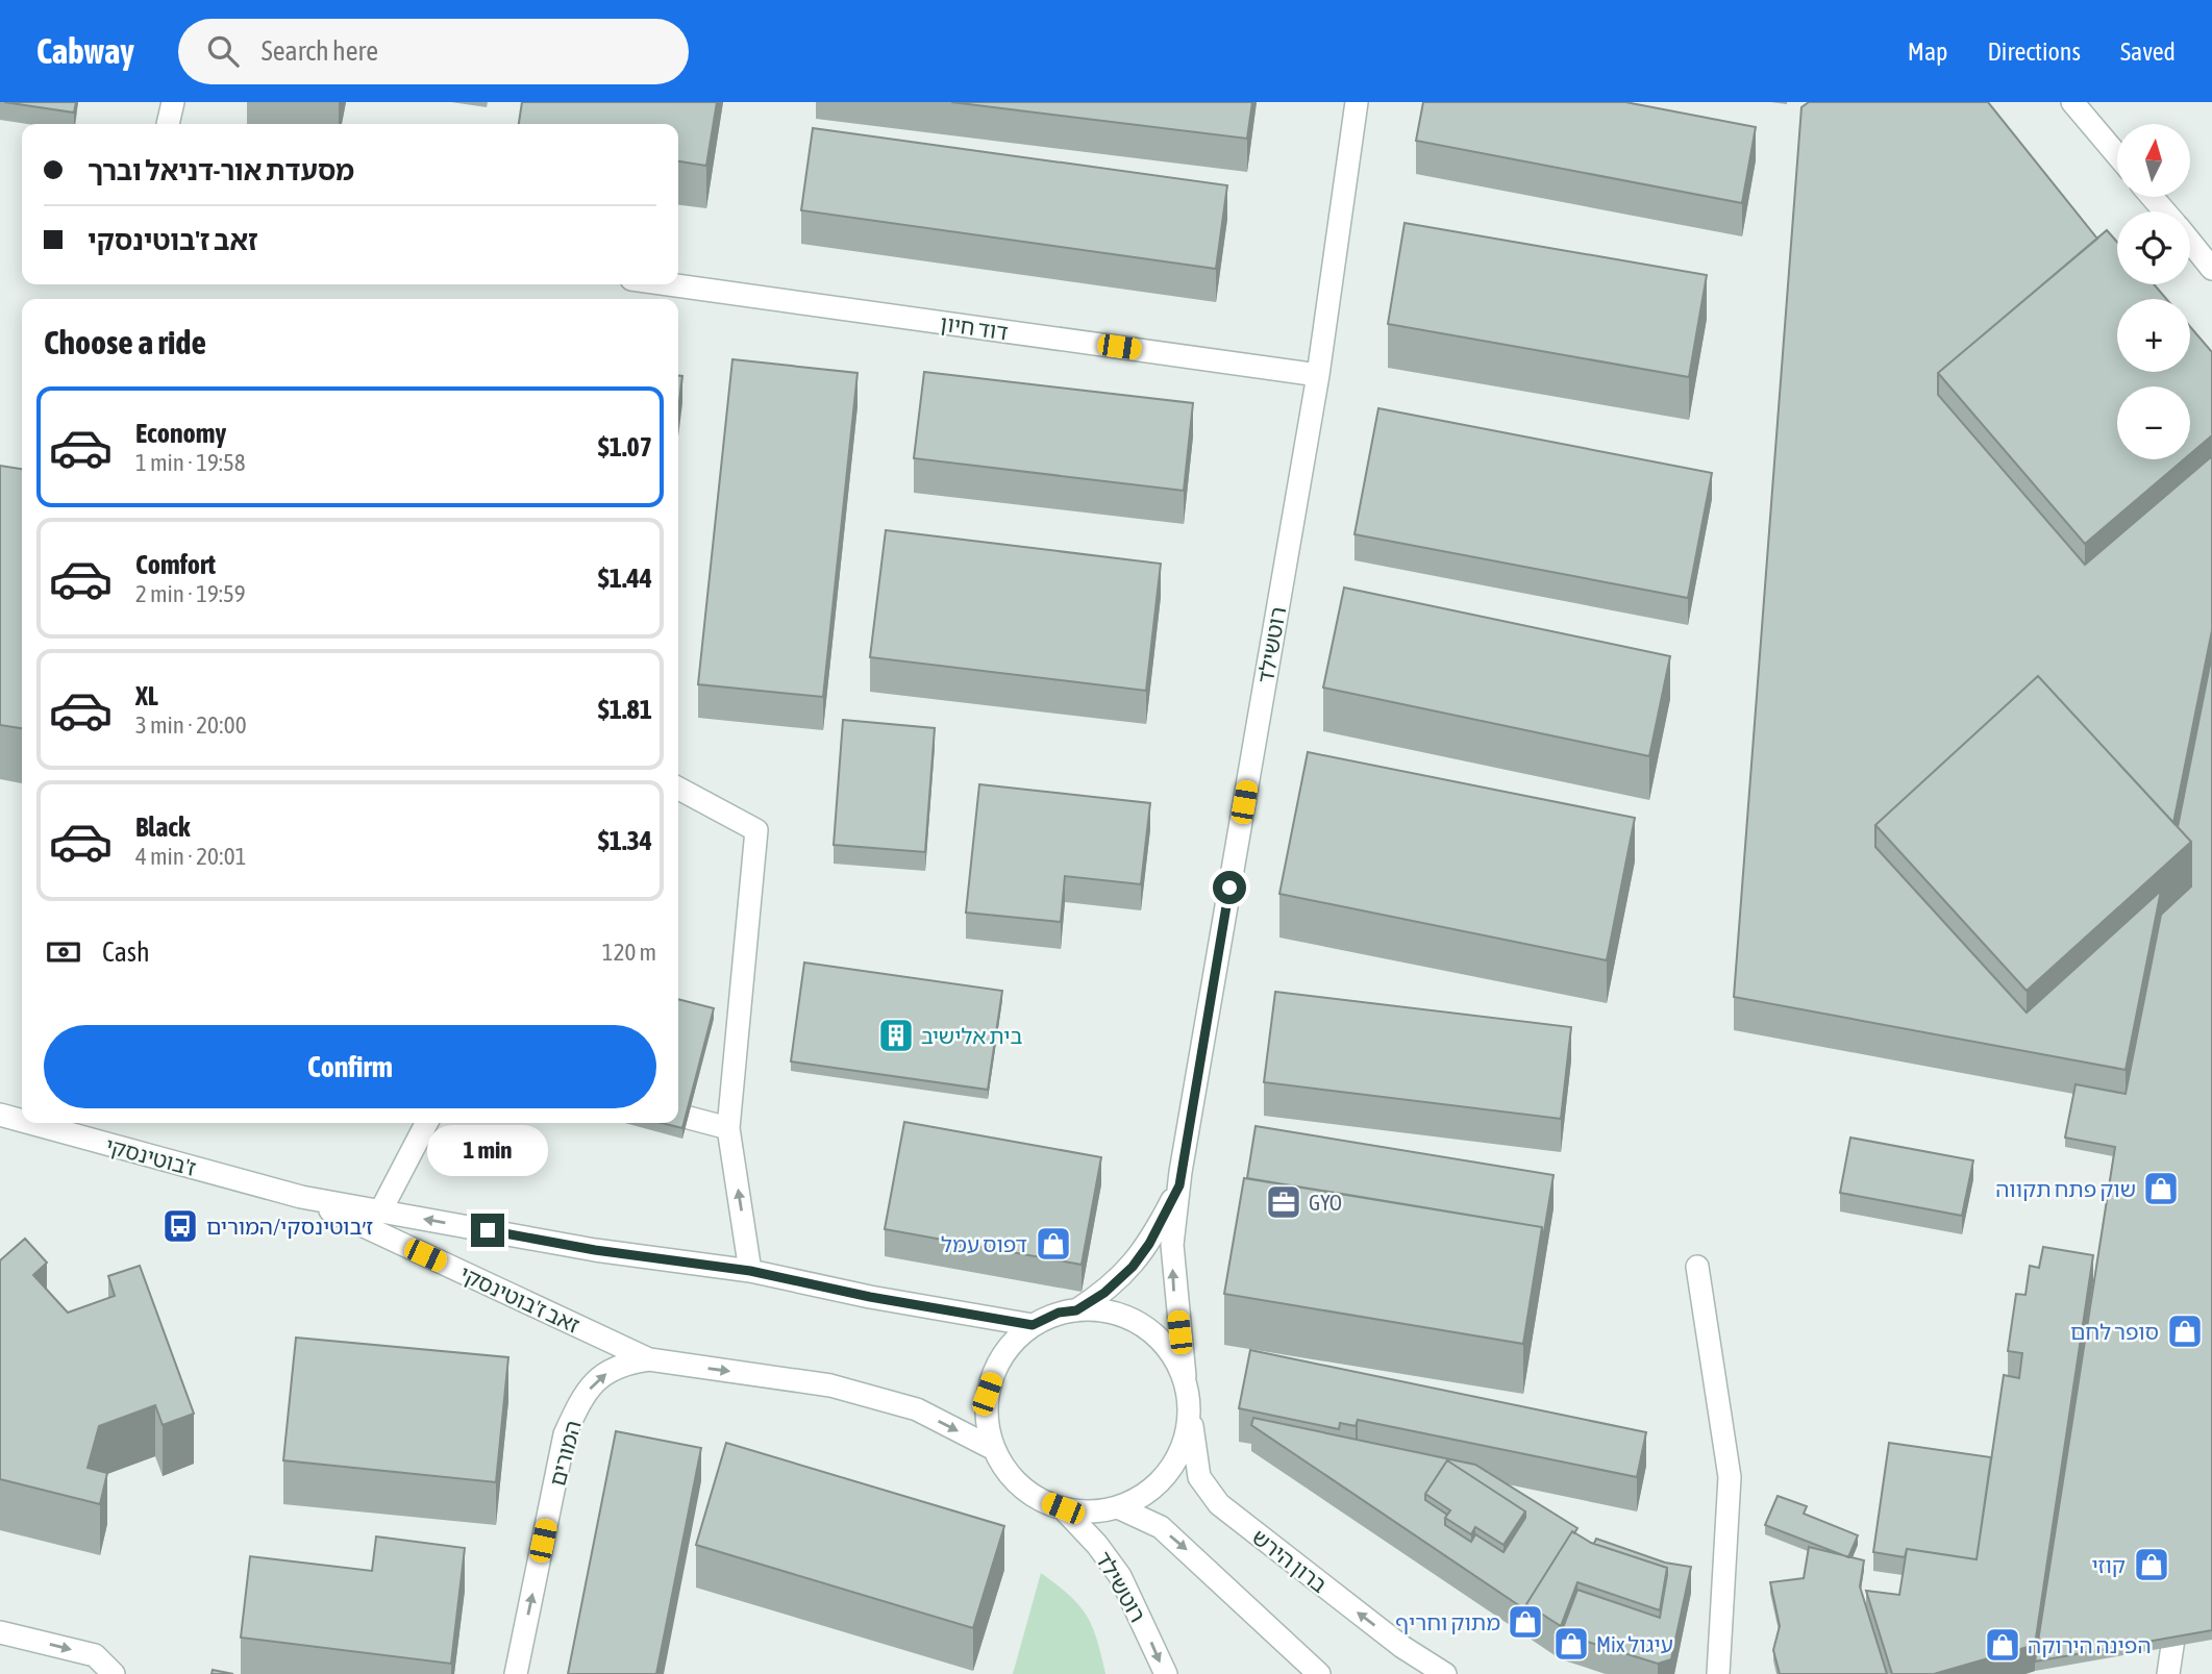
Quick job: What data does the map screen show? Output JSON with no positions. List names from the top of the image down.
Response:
{
  "streets": {
    "street": [
      "דוד חיון",
      "רוטשילד",
      "ז'בוטינסקי",
      "זאב ז'בוטינסקי",
      "המורים",
      "ברון הירש"
    ]
  },
  "crossings": [
    ["דוד חיון", "רוטשילד"],
    ["רוטשילד", "זאב ז'בוטינסקי"],
    ["רוטשילד", "ברון הירש"],
    ["ז'בוטינסקי", "זאב ז'בוטינסקי"],
    ["זאב ז'בוטינסקי", "המורים"],
    ["זאב ז'בוטינסקי", "ברון הירש"]
  ],
  "one_way": ["המורים"],
  "places": {
    "building": ["בית אלישיב"],
    "shop": [
      "שוק פתח תקווה",
      "דפוס עמל",
      "סופר לחם",
      "קוזי",
      "מתוק וחריף",
      "Mix עיגול",
      "הפינה הירוקה"
    ],
    "office": ["GYO"],
    "bus stop": ["ז׳בוטינסקי/המורים"]
  },
  "north": "top",
  "page": {
    "header": "Cabway",
    "search": "Search here",
    "nav": ["Map", "Directions", "Saved"],
    "map_buttons": ["+", "−"],
    "banner": ["מסעדת אור-דניאל וברך", "זאב ז'בוטינסקי"],
    "heading": "Choose a ride",
    "list": [
      {
        "name": "Economy",
        "note": "1 min · 19:58",
        "value": "$1.07"
      },
      {
        "name": "Comfort",
        "note": "2 min · 19:59",
        "value": "$1.44"
      },
      {
        "name": "XL",
        "note": "3 min · 20:00",
        "value": "$1.81"
      },
      {
        "name": "Black",
        "note": "4 min · 20:01",
        "value": "$1.34"
      }
    ],
    "pay": ["Cash", "120 m"],
    "buttons": "Confirm",
    "bubble": "1 min"
  }
}
